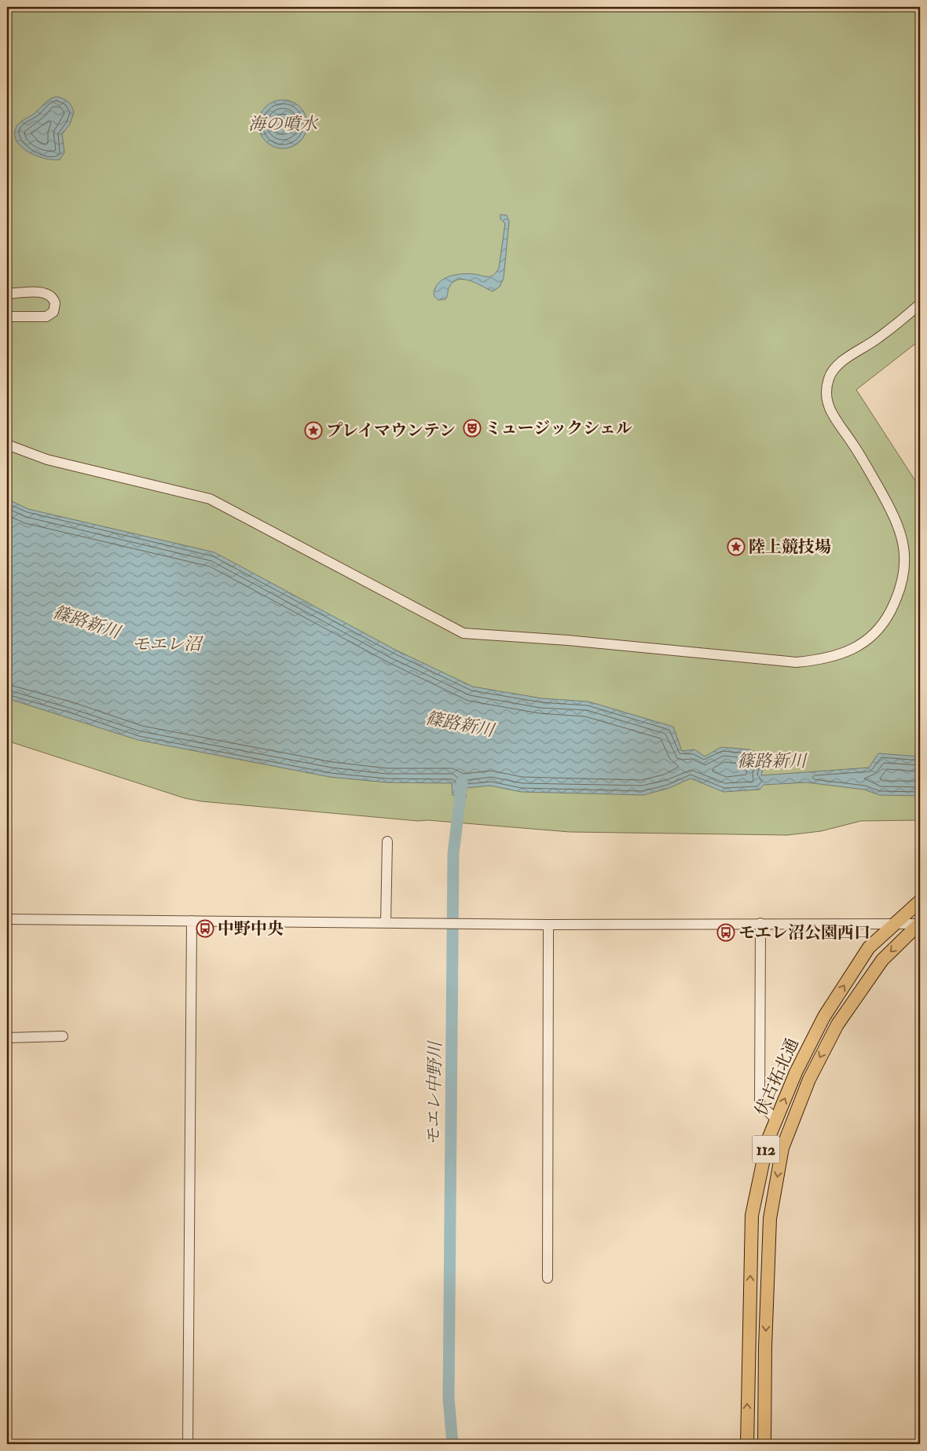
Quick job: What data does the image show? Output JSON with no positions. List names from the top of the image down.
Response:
{
  "streets": {
    "main road": ["伏古拓北通", "112"]
  },
  "water": [
    "海の噴水",
    "篠路新川",
    "モエレ沼",
    "モエレ中野川"
  ],
  "places": {
    "theatre": ["ミュージックシェル"],
    "place": ["プレイマウンテン", "陸上競技場"],
    "bus stop": ["中野中央", "モエレ沼公園西口"]
  }
}
